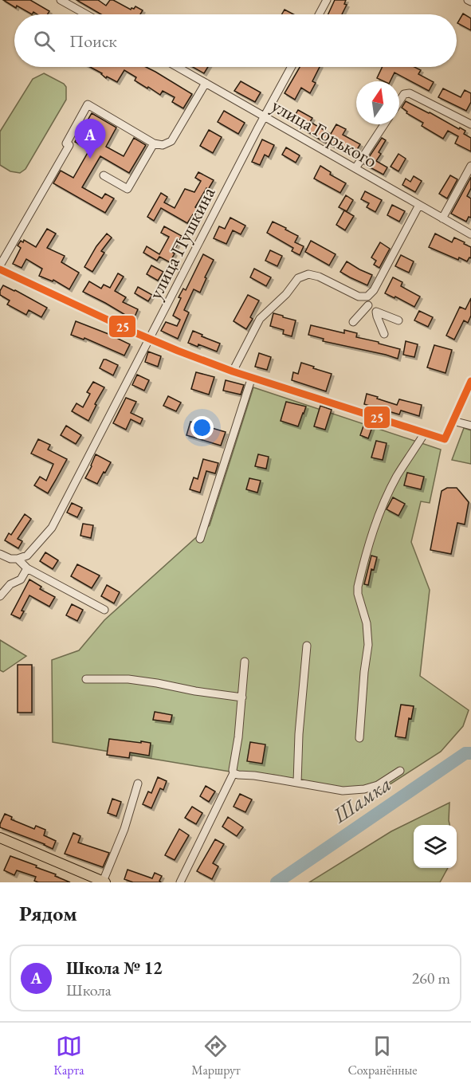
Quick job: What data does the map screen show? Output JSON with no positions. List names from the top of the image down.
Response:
{
  "streets": {
    "street": ["улица Горького", "улица Пушкина"]
  },
  "crossings": [
    ["улица Горького", "улица Пушкина"]
  ],
  "water": ["Шамка"],
  "lines": ["transit line 25"],
  "north": "top",
  "page": {
    "search": "Поиск",
    "pins": "A",
    "heading": "Рядом",
    "list": [
      {
        "mark": "A",
        "name": "Школа № 12",
        "note": "Школа",
        "value": "260 m"
      }
    ],
    "nav": ["Карта", "Маршрут", "Сохранённые"]
  }
}
